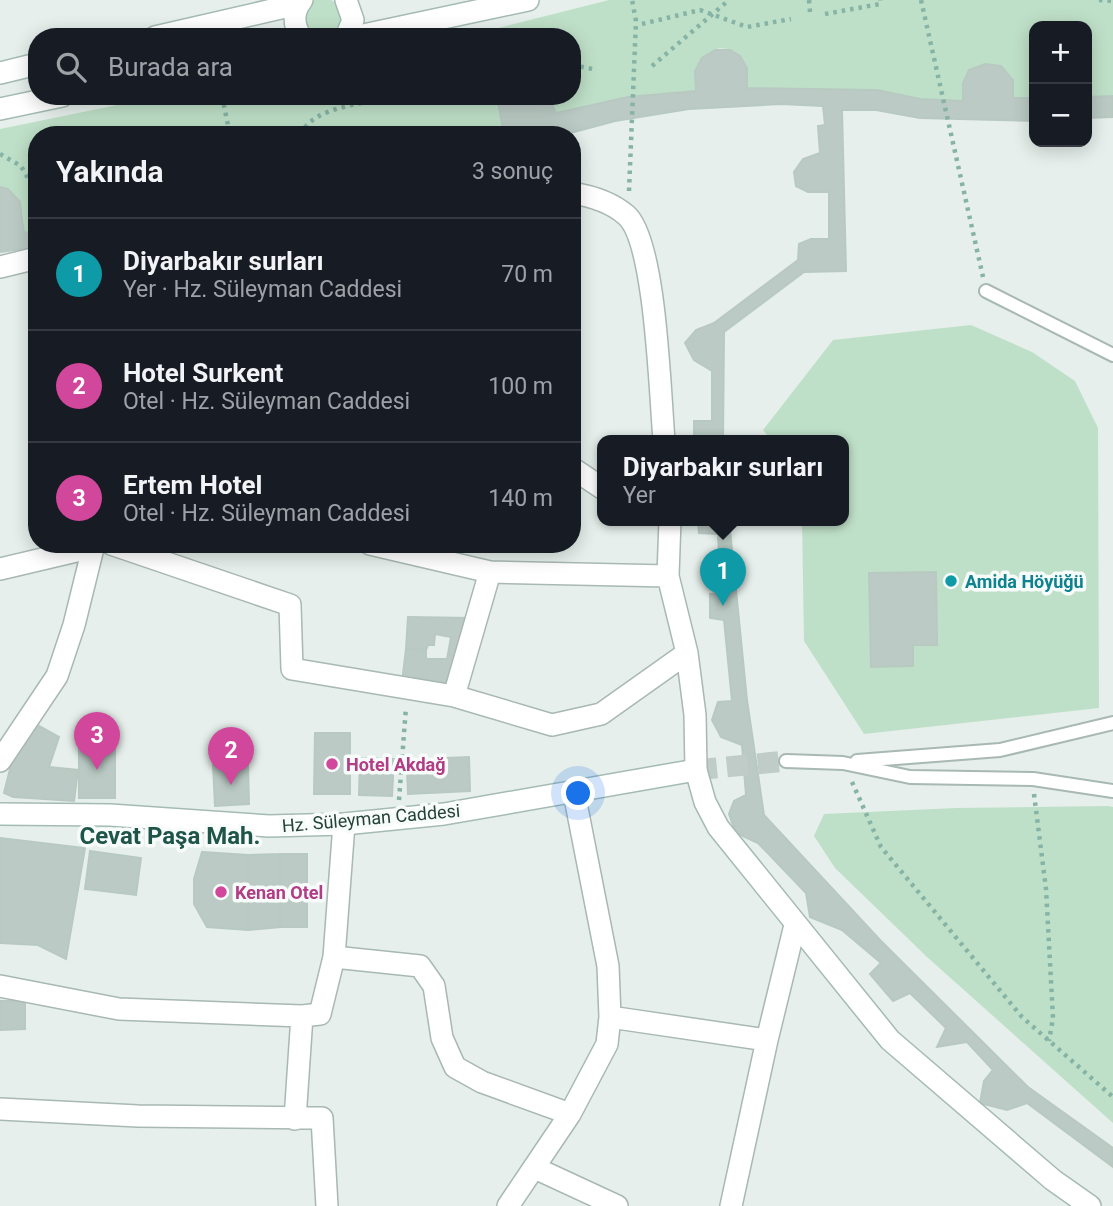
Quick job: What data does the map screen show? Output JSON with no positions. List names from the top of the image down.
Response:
{
  "streets": {
    "street": ["Hz. Süleyman Caddesi"]
  },
  "districts": ["Cevat Paşa Mah."],
  "places": ["Amida Höyüğü", "Hotel Akdağ", "Kenan Otel"],
  "page": {
    "map_buttons": ["+", "−"],
    "search": "Burada ara",
    "heading": ["Yakında", "3 sonuç"],
    "list": [
      {
        "mark": "1",
        "name": "Diyarbakır surları",
        "note": "Yer · Hz. Süleyman Caddesi",
        "value": "70 m"
      },
      {
        "mark": "2",
        "name": "Hotel Surkent",
        "note": "Otel · Hz. Süleyman Caddesi",
        "value": "100 m"
      },
      {
        "mark": "3",
        "name": "Ertem Hotel",
        "note": "Otel · Hz. Süleyman Caddesi",
        "value": "140 m"
      }
    ],
    "popup": ["Diyarbakır surları", "Yer"],
    "pins": ["1", "3", "2"]
  }
}
